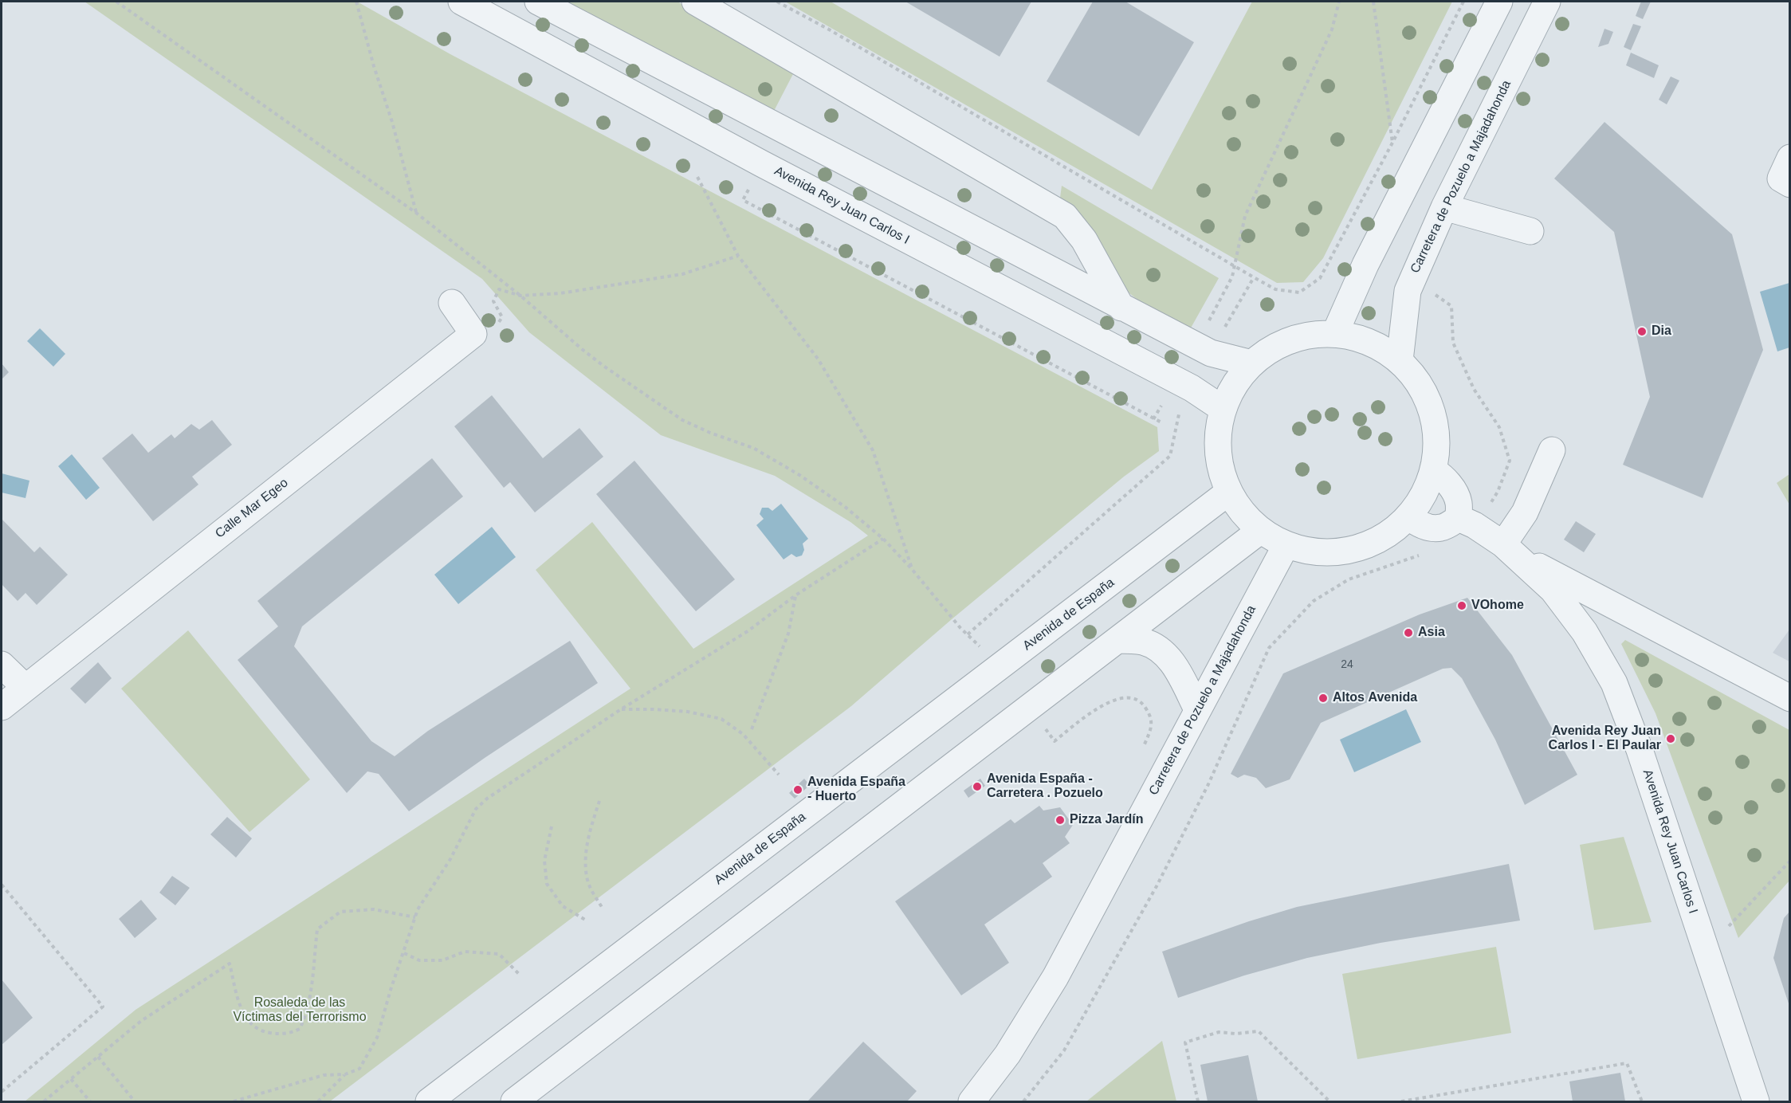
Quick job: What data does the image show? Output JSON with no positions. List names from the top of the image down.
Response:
{
  "streets": {
    "street": [
      "Carretera de Pozuelo a Majadahonda",
      "Avenida Rey Juan Carlos I",
      "Calle Mar Egeo",
      "Avenida de España"
    ]
  },
  "parks": ["Rosaleda de las Víctimas del Terrorismo"],
  "places": [
    "Dia",
    "VOhome",
    "Asia",
    "Altos Avenida",
    "Avenida Rey Juan Carlos I - El Paular",
    "Avenida España - Carretera . Pozuelo",
    "Avenida España - Huerto",
    "Pizza Jardín"
  ],
  "house_numbers": ["24"]
}
